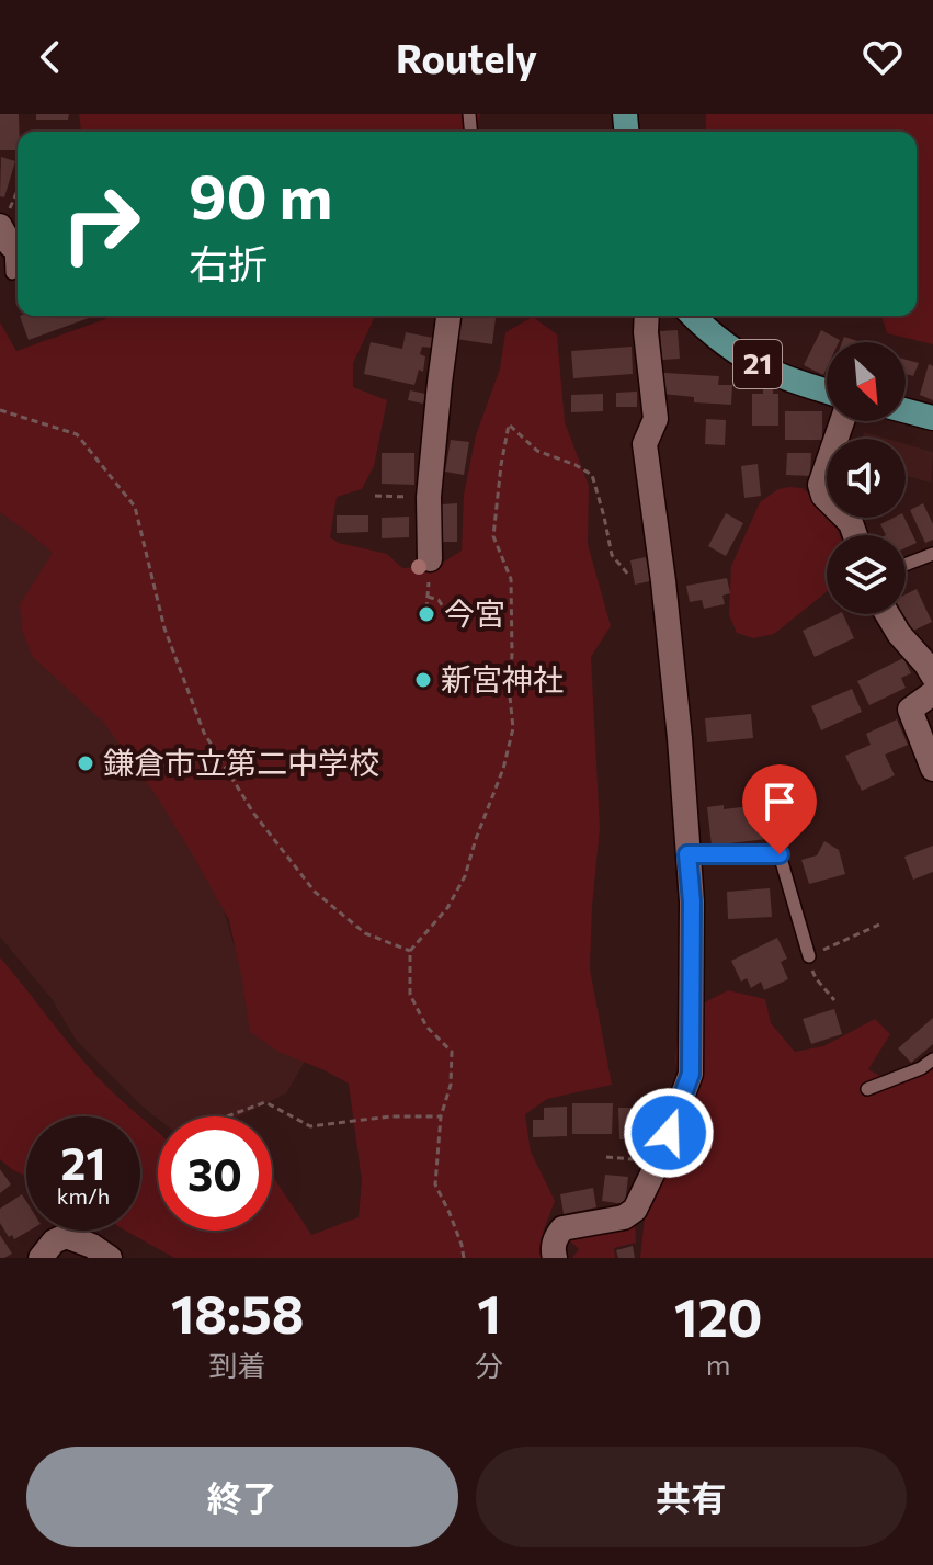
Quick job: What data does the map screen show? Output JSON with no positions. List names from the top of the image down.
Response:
{
  "streets": {
    "main road": ["21"]
  },
  "places": ["今宮", "新宮神社", "鎌倉市立第二中学校"],
  "north": "bottom right",
  "page": {
    "header": "Routely",
    "turn": ["90 m", "右折"],
    "speed": "21 km/h",
    "limit": "30",
    "eta": [
      "18:58",
      "到着",
      "1",
      "分",
      "120",
      "m"
    ],
    "buttons": ["終了", "共有"]
  }
}
